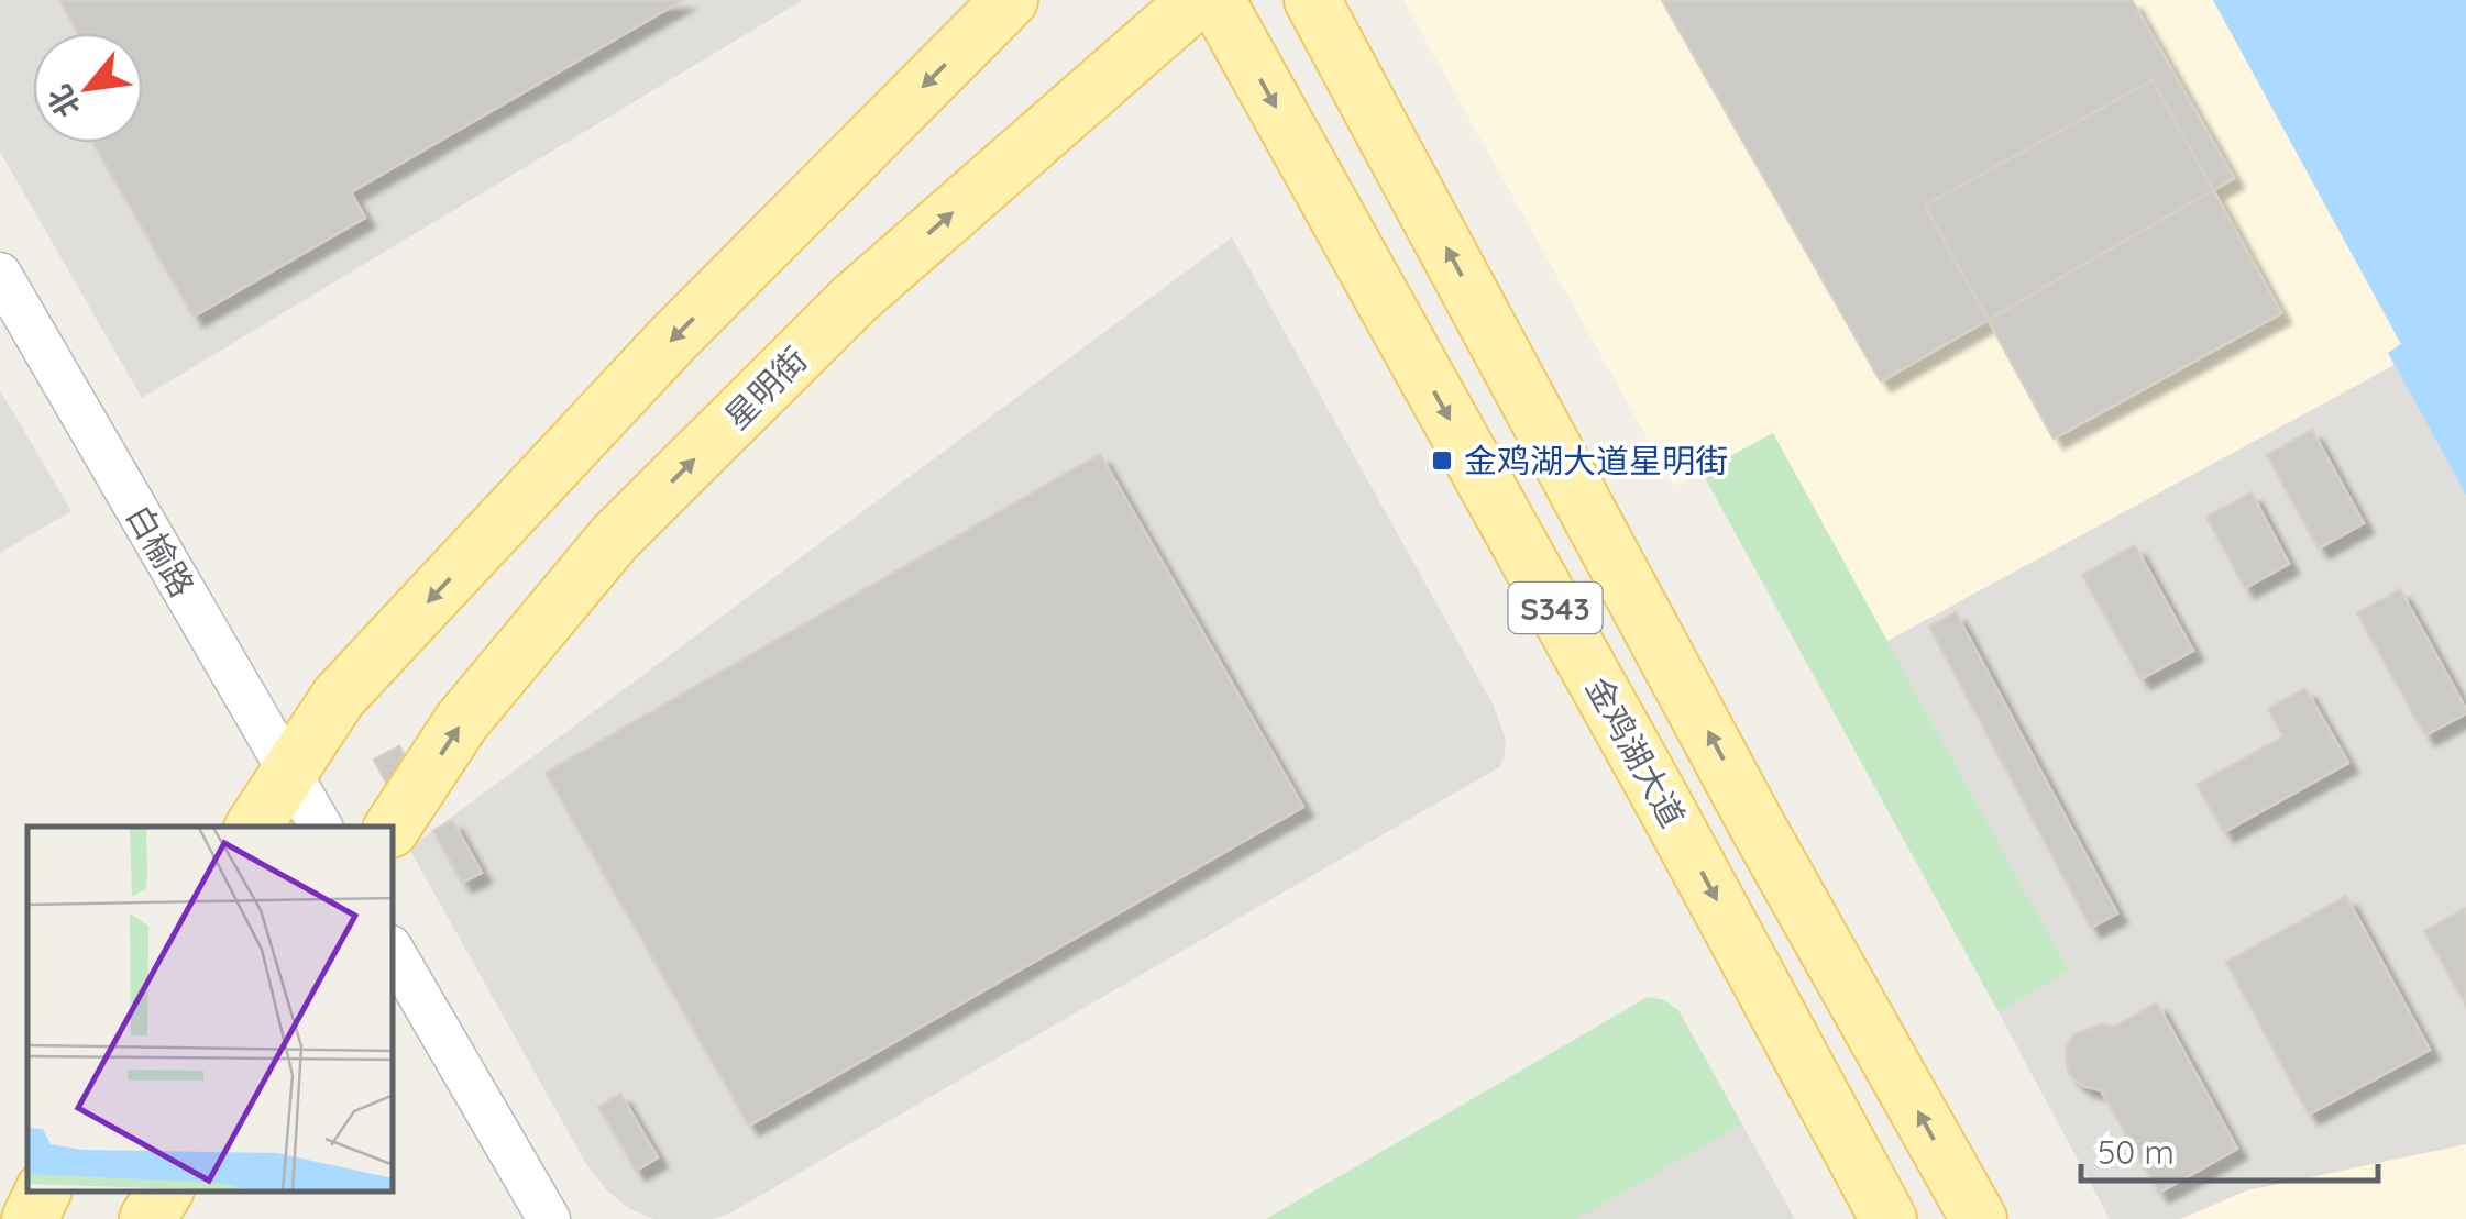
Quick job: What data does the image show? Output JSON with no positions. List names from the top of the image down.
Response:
{
  "streets": {
    "main road": ["星明街", "S343", "金鸡湖大道"],
    "street": ["白榆路"]
  },
  "places": {
    "transit": ["金鸡湖大道星明街"]
  },
  "scale_bar": "50 m",
  "north": "bottom left"
}
